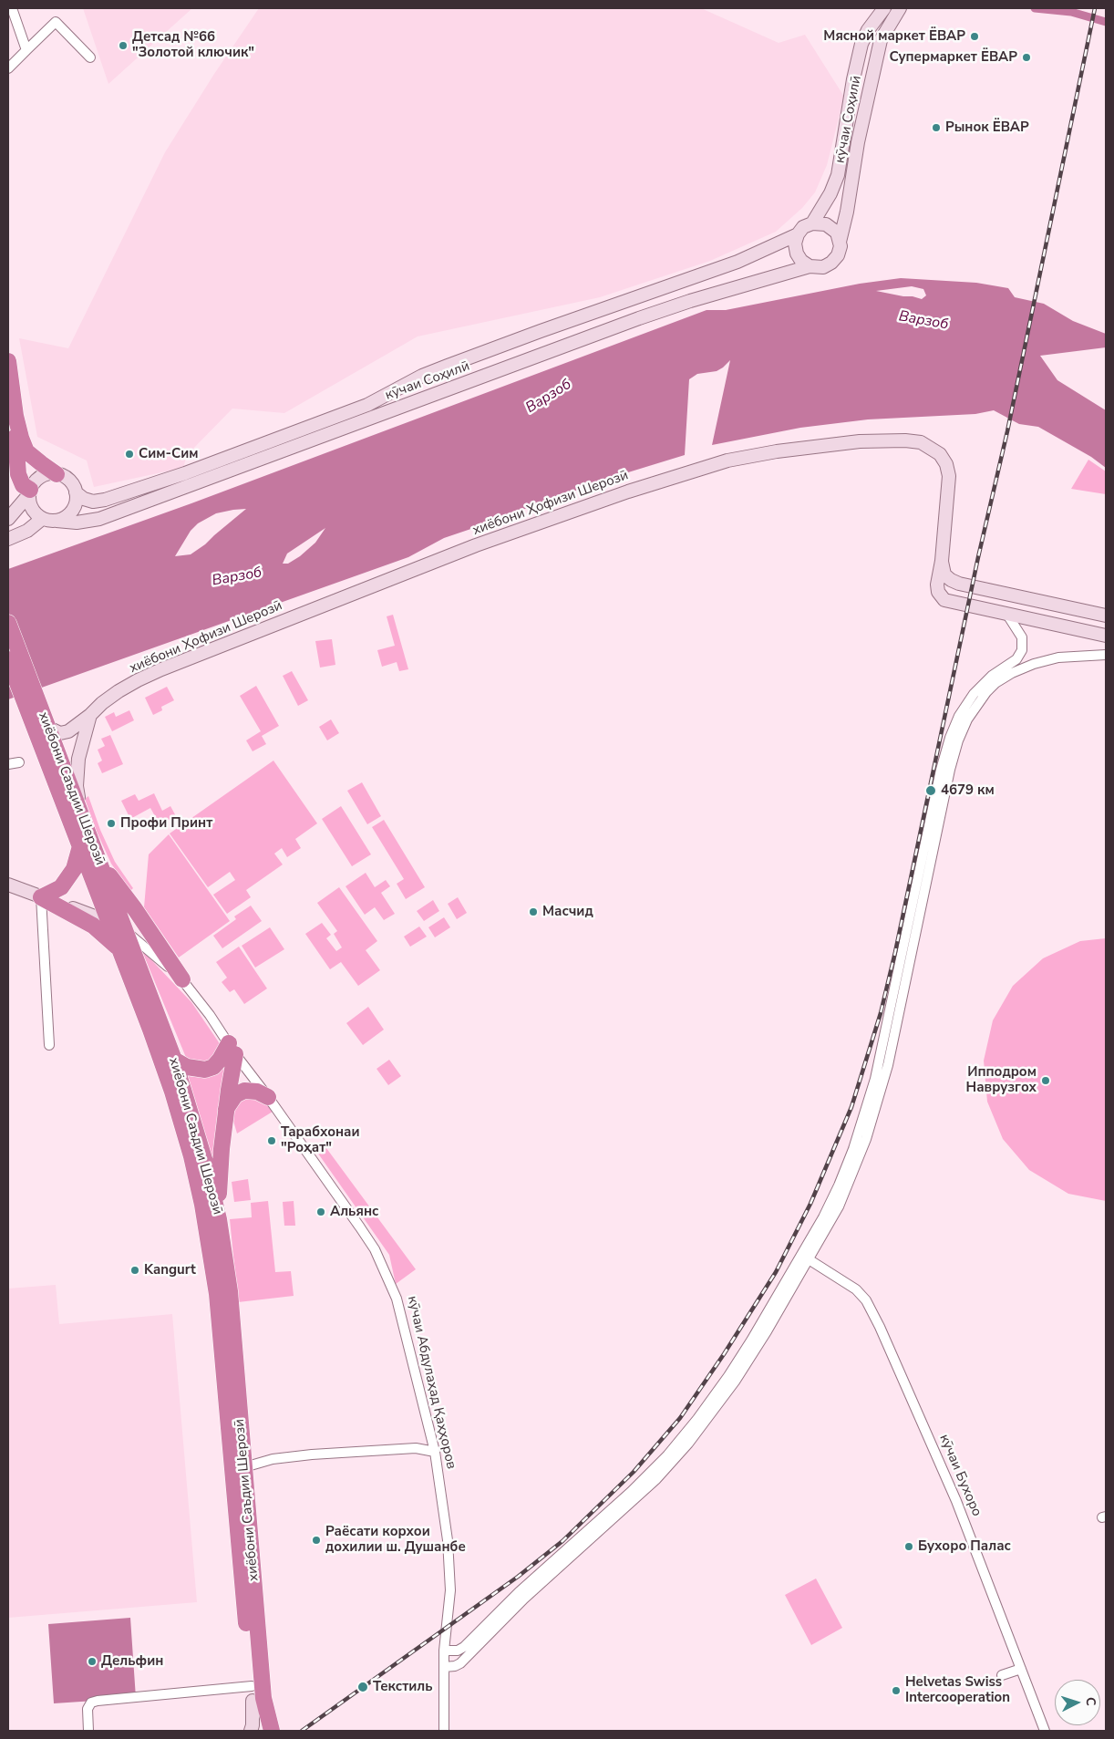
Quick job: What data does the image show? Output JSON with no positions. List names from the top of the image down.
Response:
{
  "streets": {
    "highway": ["хиёбони Саъдии Шерозӣ"],
    "street": [
      "кӯчаи Соҳилӣ",
      "хиёбони Ҳофизи Шерозӣ",
      "кӯчаи Абдулаҳад Қаҳҳоров",
      "кӯчаи Бухоро"
    ]
  },
  "crossings": [
    ["хиёбони Ҳофизи Шерозӣ", "хиёбони Саъдии Шерозӣ"],
    ["хиёбони Саъдии Шерозӣ", "кӯчаи Абдулаҳад Қаҳҳоров"]
  ],
  "water": ["Варзоб"],
  "places": [
    "Мясной маркет ЁВАР",
    "Детсад №66 \"Золотой ключик\"",
    "Супермаркет ЁВАР",
    "Рынок ЁВАР",
    "Сим-Сим",
    "4679 км",
    "Профи Принт",
    "Масчид",
    "Ипподром Наврузгох",
    "Тарабхонаи \"Роҳат\"",
    "Альянс",
    "Kangurt",
    "Раёсати корхои дохилии ш. Душанбе",
    "Бухоро Палас",
    "Дельфин",
    "Текстиль",
    "Helvetas Swiss Intercooperation"
  ],
  "north": "right"
}
